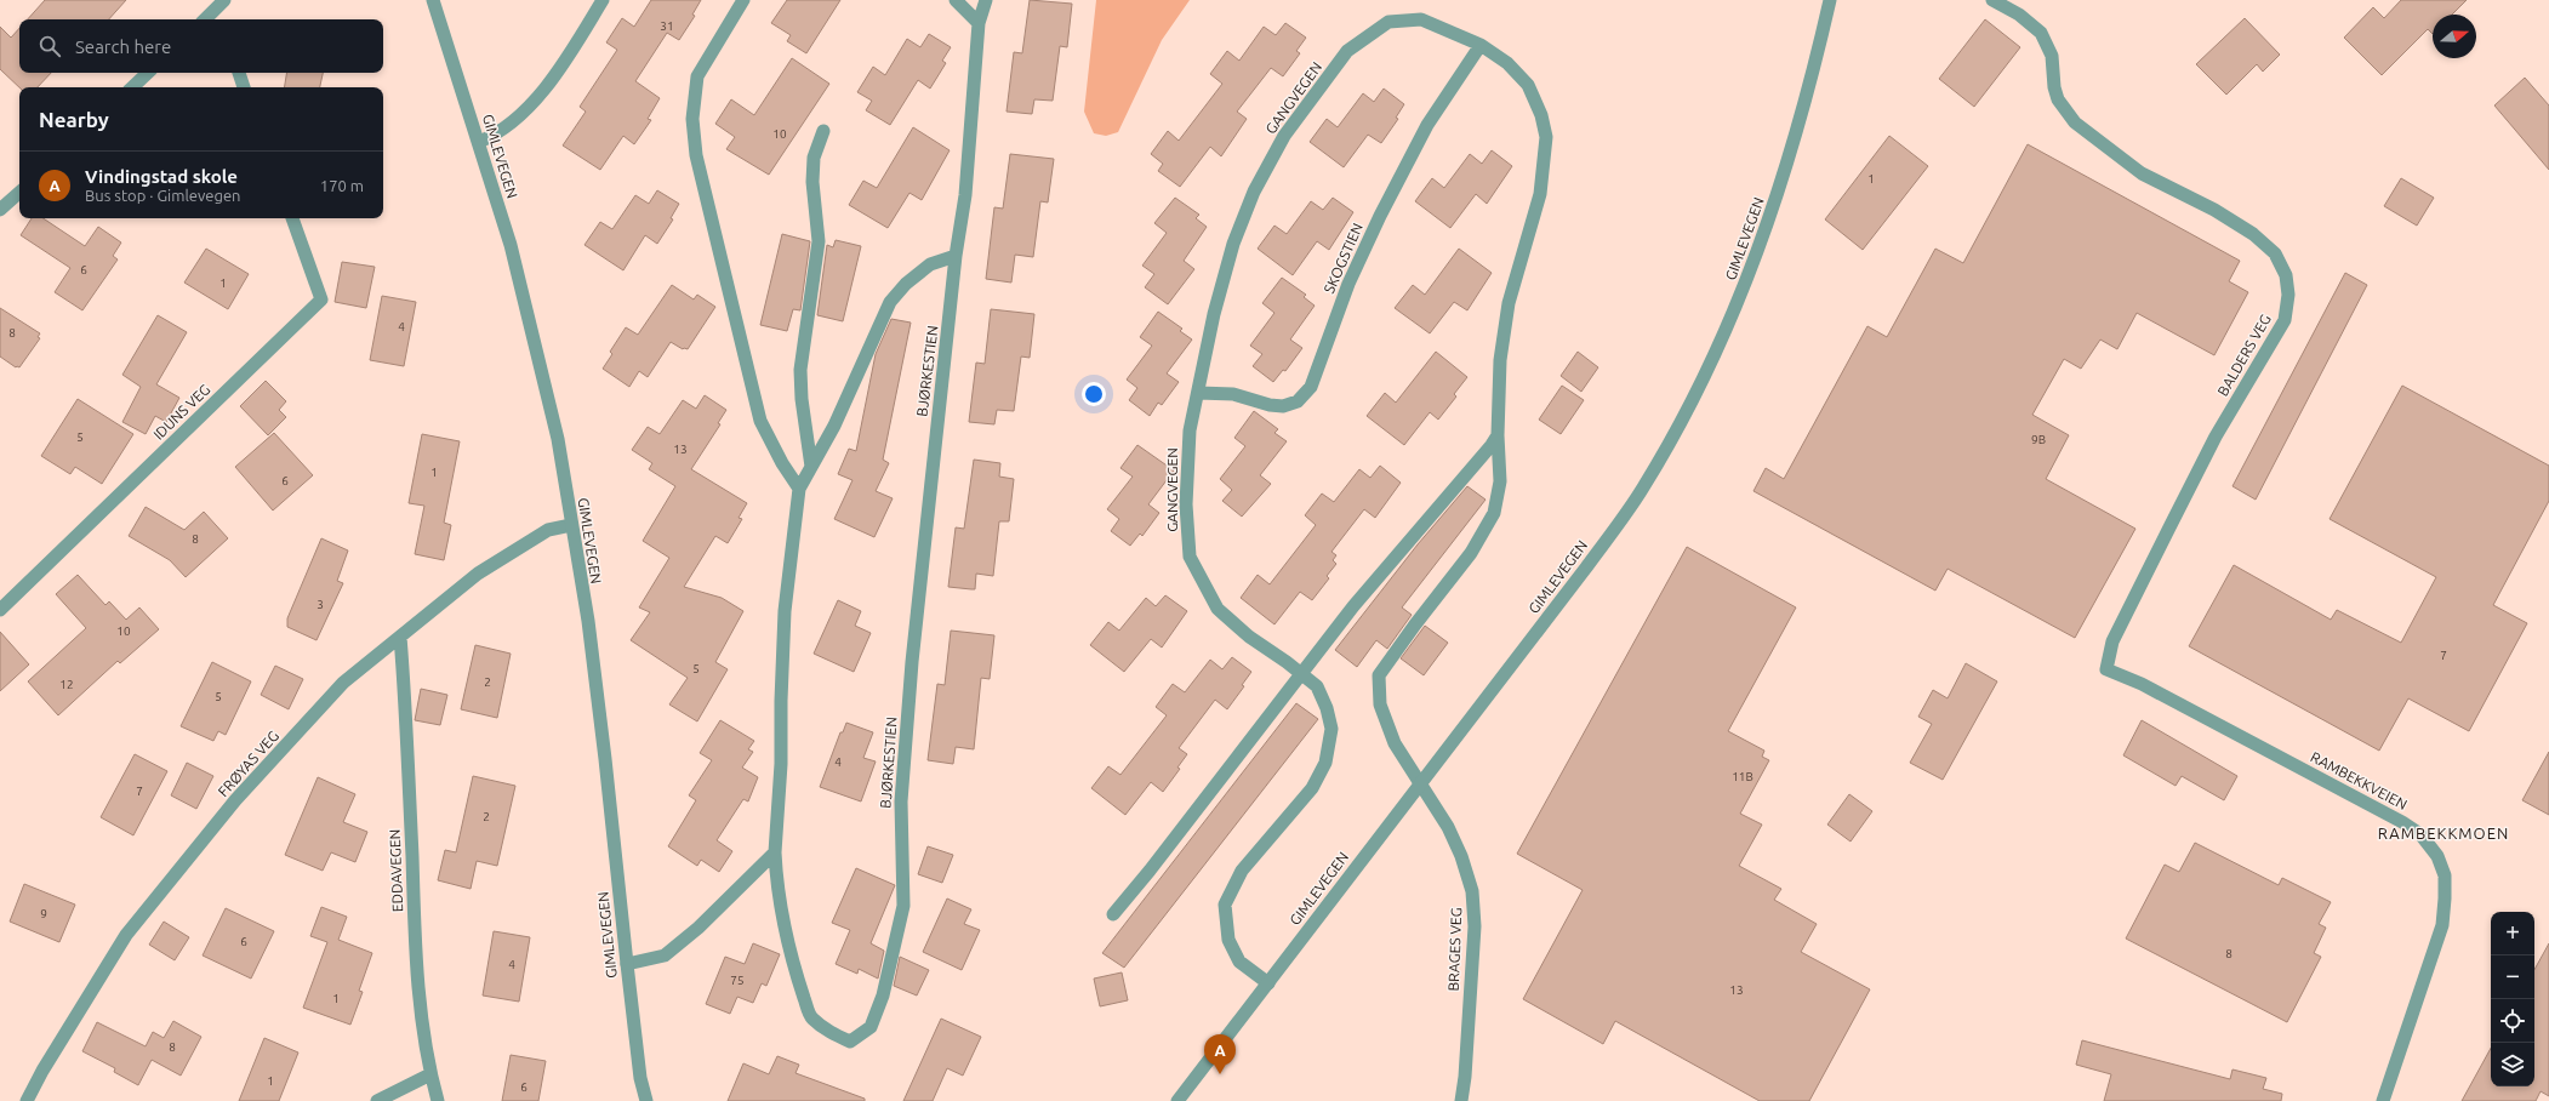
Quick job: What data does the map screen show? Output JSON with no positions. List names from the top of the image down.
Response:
{
  "streets": {
    "street": [
      "GANGVEGEN",
      "GIMLEVEGEN",
      "SKOGSTIEN",
      "BALDERS VEG",
      "BJØRKESTIEN",
      "IDUNS VEG",
      "FRØYAS VEG",
      "RAMBEKKVEIEN",
      "EDDAVEGEN",
      "BRAGES VEG"
    ]
  },
  "crossings": [
    ["GANGVEGEN", "GIMLEVEGEN"],
    ["GANGVEGEN", "SKOGSTIEN"],
    ["GANGVEGEN", "BRAGES VEG"],
    ["GIMLEVEGEN", "FRØYAS VEG"],
    ["GIMLEVEGEN", "BRAGES VEG"],
    ["BALDERS VEG", "RAMBEKKVEIEN"],
    ["FRØYAS VEG", "EDDAVEGEN"]
  ],
  "districts": ["RAMBEKKMOEN"],
  "house_numbers": [
    "31",
    "10",
    "1",
    "6",
    "1",
    "4",
    "8",
    "5",
    "9B",
    "13",
    "1",
    "6",
    "8",
    "3",
    "10",
    "7",
    "5",
    "2",
    "12",
    "5",
    "4",
    "11B",
    "7",
    "2",
    "9",
    "6",
    "8",
    "4",
    "75",
    "13",
    "1",
    "8",
    "1",
    "6"
  ],
  "north": "right",
  "page": {
    "search": "Search here",
    "heading": "Nearby",
    "list": [
      {
        "mark": "A",
        "name": "Vindingstad skole",
        "note": "Bus stop · Gimlevegen",
        "value": "170 m"
      }
    ],
    "map_buttons": ["+", "−"],
    "pins": "A"
  }
}
